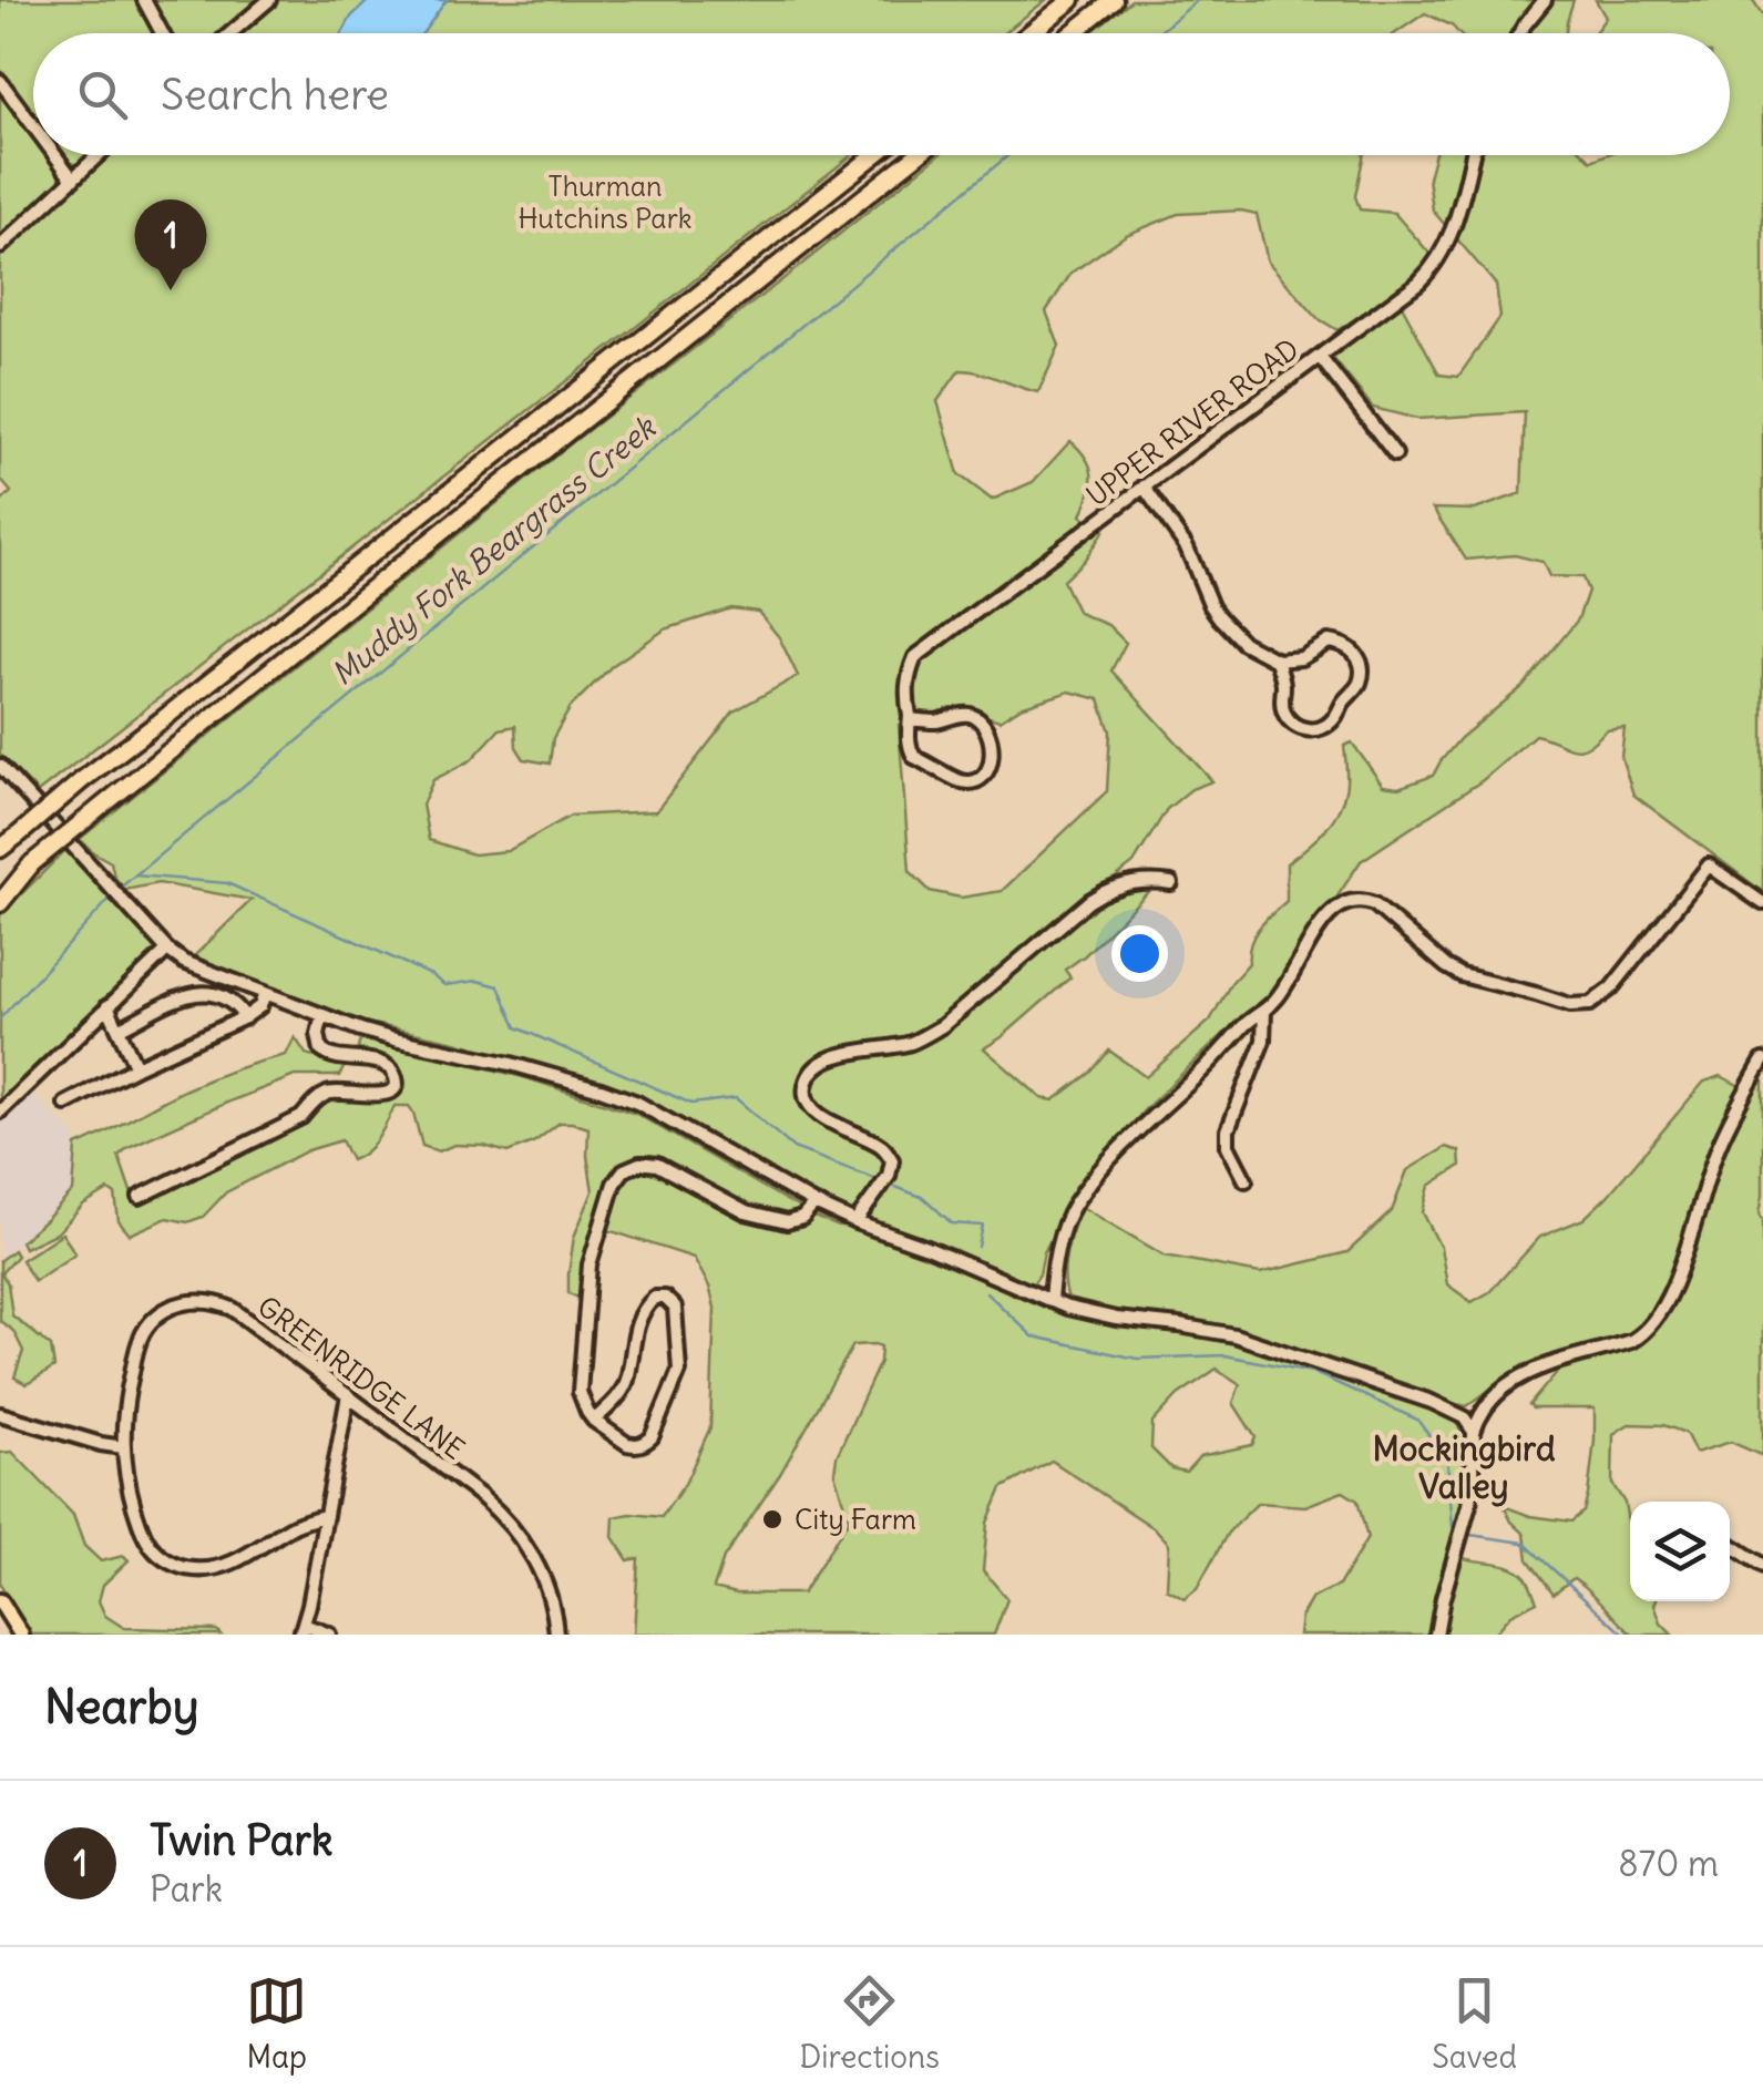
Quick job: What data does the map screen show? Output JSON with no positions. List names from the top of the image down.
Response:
{
  "streets": {
    "street": ["UPPER RIVER ROAD", "GREENRIDGE LANE"]
  },
  "districts": ["Mockingbird Valley"],
  "water": ["Muddy Fork Beargrass Creek"],
  "parks": ["Thurman Hutchins Park"],
  "places": ["City Farm"],
  "page": {
    "search": "Search here",
    "pins": "1",
    "heading": "Nearby",
    "list": [
      {
        "mark": "1",
        "name": "Twin Park",
        "note": "Park",
        "value": "870 m"
      }
    ],
    "nav": ["Map", "Directions", "Saved"]
  }
}
